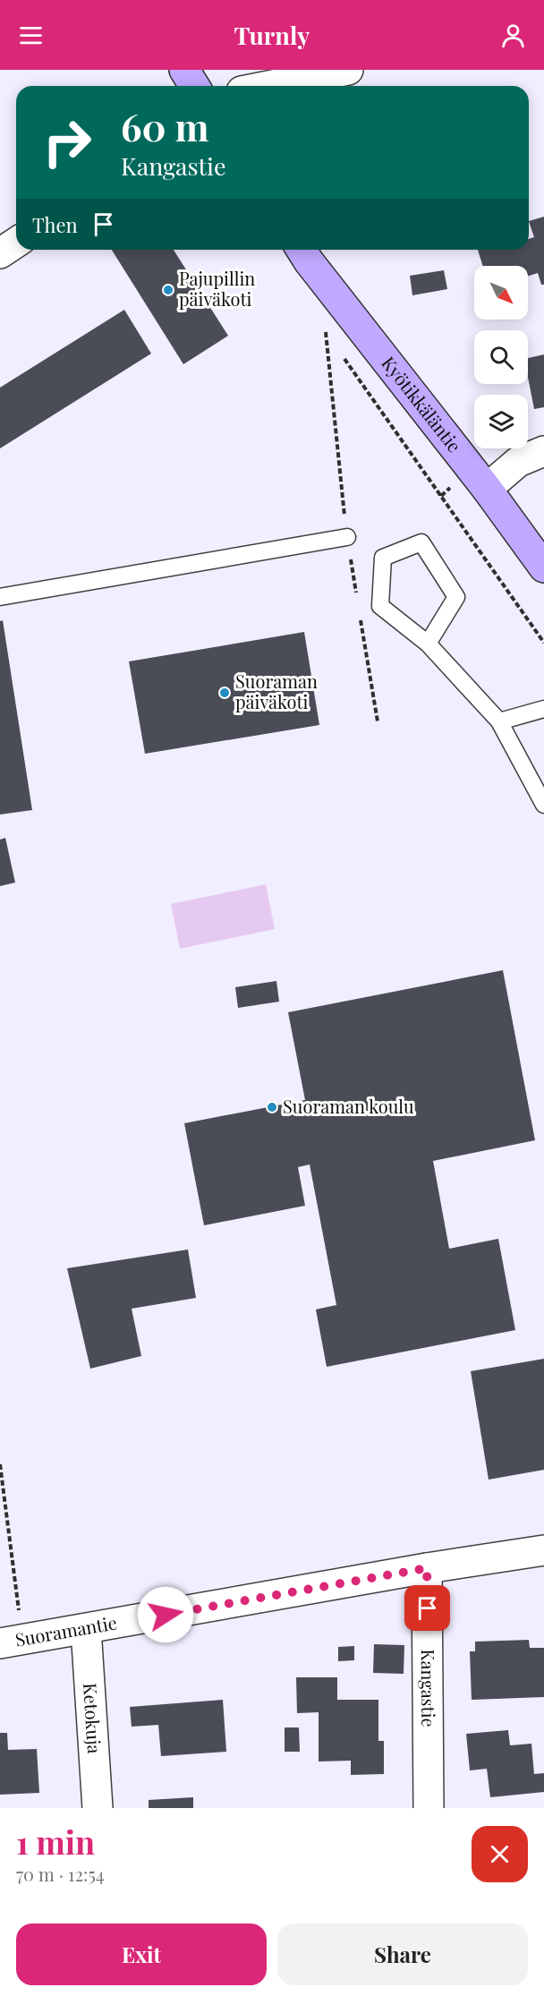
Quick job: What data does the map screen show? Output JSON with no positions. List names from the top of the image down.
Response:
{
  "streets": {
    "main road": ["Kyötikkäläntie"],
    "street": ["Suoramantie", "Kangastie", "Ketokuja"]
  },
  "crossings": [
    ["Suoramantie", "Kangastie"],
    ["Suoramantie", "Ketokuja"]
  ],
  "places": ["Pajupillin päiväkoti", "Suoraman päiväkoti", "Suoraman koulu"],
  "north": "bottom right",
  "page": {
    "header": "Turnly",
    "turn": ["60 m", "Kangastie"],
    "then": "Then",
    "heading": ["1 min", "70 m · 12:54"],
    "buttons": ["Exit", "Share"]
  }
}
